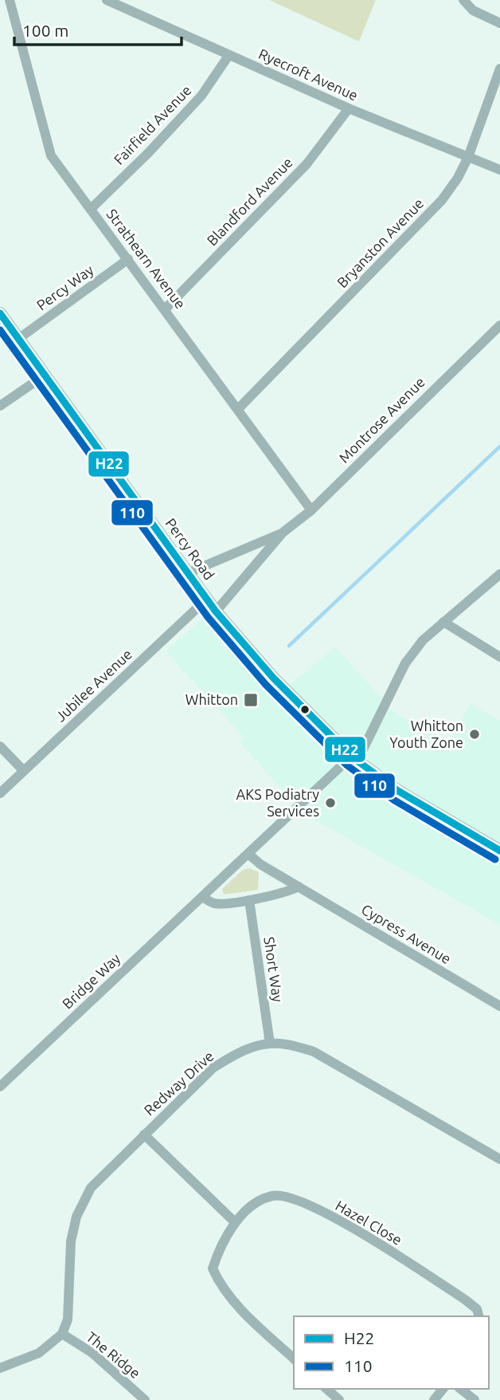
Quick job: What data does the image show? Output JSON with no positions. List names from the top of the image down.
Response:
{
  "streets": {
    "street": [
      "Ryecroft Avenue",
      "Fairfield Avenue",
      "Blandford Avenue",
      "Bryanston Avenue",
      "Strathearn Avenue",
      "Percy Way",
      "Montrose Avenue",
      "Percy Road",
      "Jubilee Avenue",
      "Cypress Avenue",
      "Short Way",
      "Bridge Way",
      "Redway Drive",
      "Hazel Close",
      "The Ridge"
    ]
  },
  "crossings": [
    ["Ryecroft Avenue", "Fairfield Avenue"],
    ["Ryecroft Avenue", "Blandford Avenue"],
    ["Ryecroft Avenue", "Bryanston Avenue"],
    ["Fairfield Avenue", "Strathearn Avenue"],
    ["Blandford Avenue", "Strathearn Avenue"],
    ["Bryanston Avenue", "Strathearn Avenue"],
    ["Strathearn Avenue", "Percy Way"],
    ["Strathearn Avenue", "Montrose Avenue"],
    ["Percy Way", "Percy Road"],
    ["Montrose Avenue", "Percy Road"],
    ["Percy Road", "Jubilee Avenue"],
    ["Percy Road", "Bridge Way"],
    ["Cypress Avenue", "Bridge Way"],
    ["Short Way", "Redway Drive"],
    ["Redway Drive", "The Ridge"]
  ],
  "places": {
    "transit": ["Whitton"],
    "other": ["Whitton Youth Zone", "AKS Podiatry Services"]
  },
  "lines": ["transit line H22", "transit line 110"],
  "legend": ["H22", "110"],
  "scale_bar": "100 m"
}
